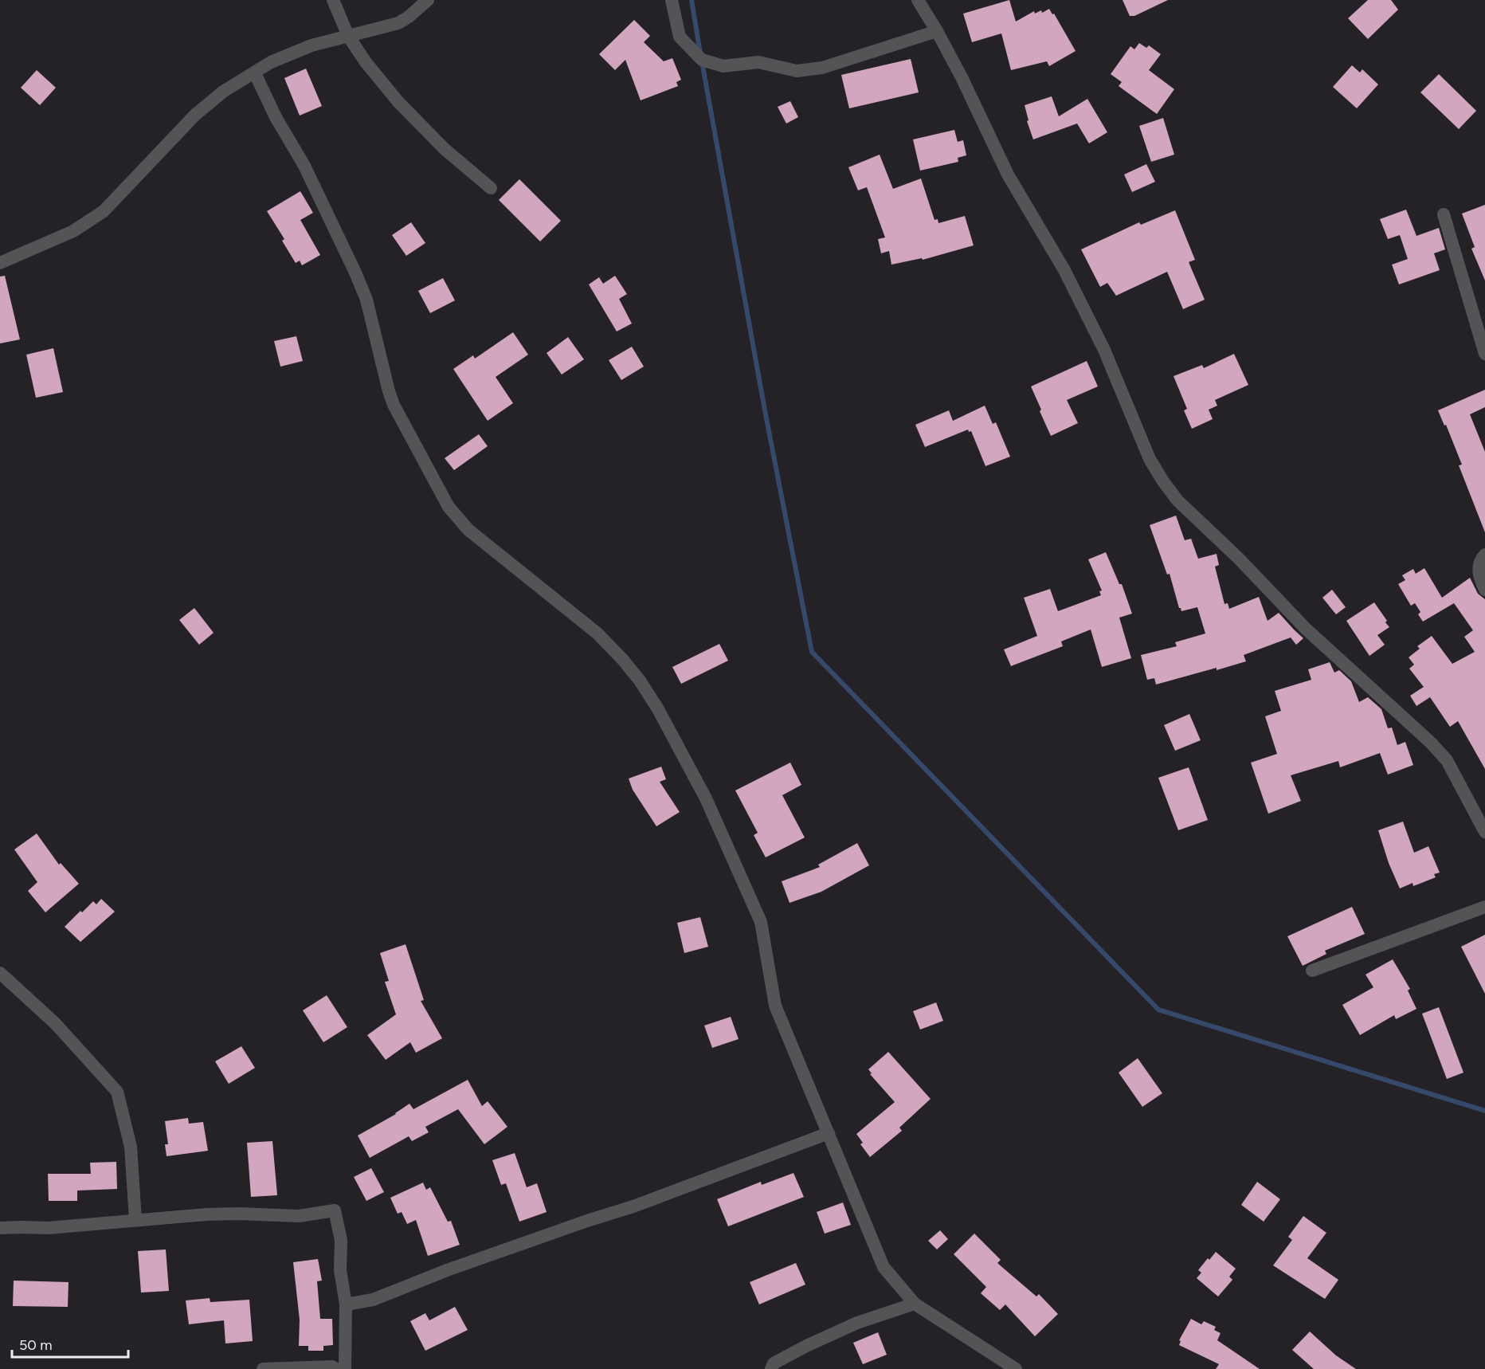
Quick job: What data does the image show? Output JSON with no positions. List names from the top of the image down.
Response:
{
  "scale_bar": "50 m"
}
